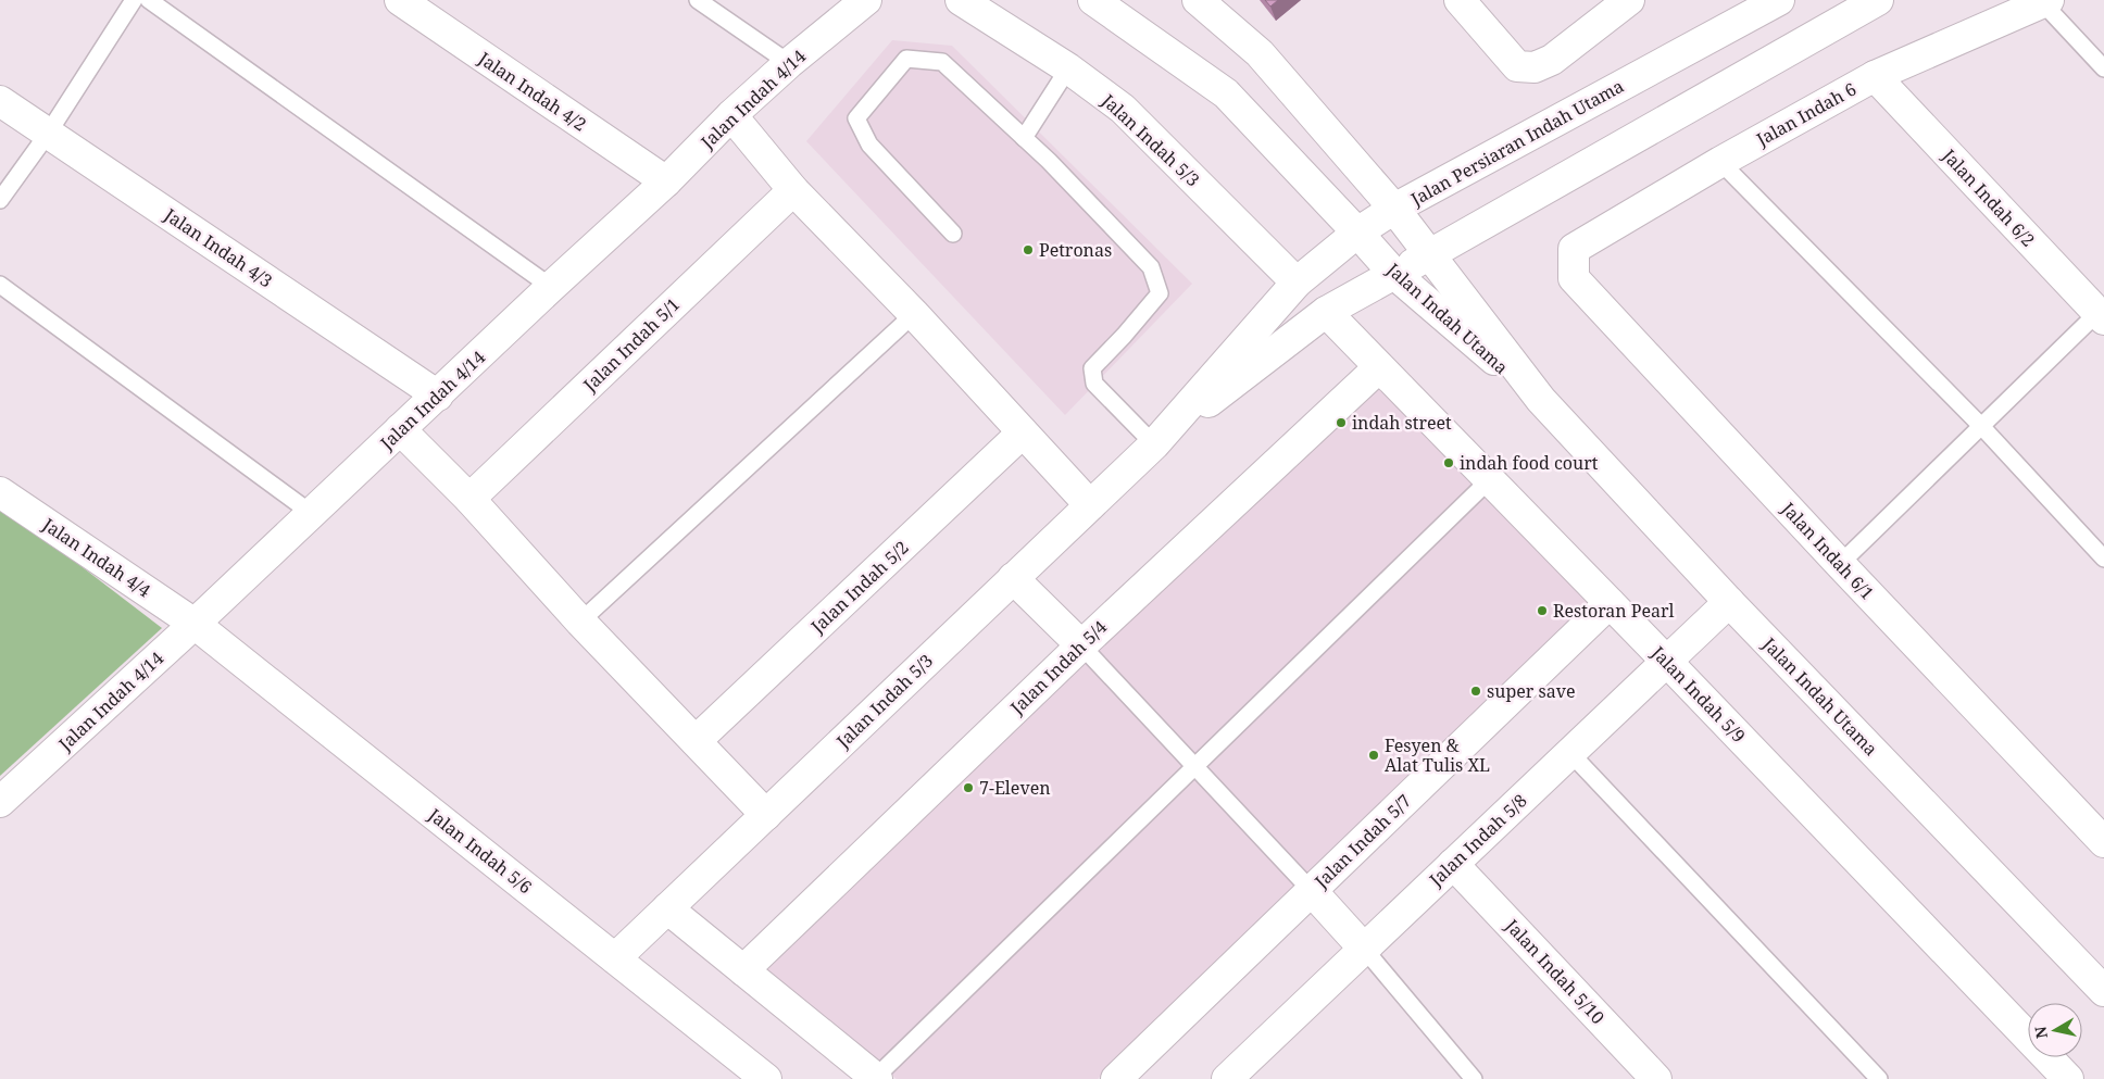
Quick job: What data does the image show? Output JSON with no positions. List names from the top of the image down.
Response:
{
  "streets": {
    "street": [
      "Jalan Indah 4/2",
      "Jalan Indah 4/14",
      "Jalan Indah 6",
      "Jalan Indah 5/3",
      "Jalan Persiaran Indah Utama",
      "Jalan Indah 6/2",
      "Jalan Indah 4/3",
      "Jalan Indah Utama",
      "Jalan Indah 5/1",
      "Jalan Indah 6/1",
      "Jalan Indah 4/4",
      "Jalan Indah 5/2",
      "Jalan Indah 5/4",
      "Jalan Indah 5/9",
      "Jalan Indah 5/8",
      "Jalan Indah 5/7",
      "Jalan Indah 5/6",
      "Jalan Indah 5/10"
    ]
  },
  "crossings": [
    ["Jalan Indah 4/2", "Jalan Indah 4/14"],
    ["Jalan Indah 4/14", "Jalan Indah 4/3"],
    ["Jalan Indah 4/14", "Jalan Indah 4/4"],
    ["Jalan Indah 4/14", "Jalan Indah 5/6"],
    ["Jalan Indah 6", "Jalan Indah 6/2"],
    ["Jalan Indah 6", "Jalan Indah 6/1"],
    ["Jalan Indah 5/3", "Jalan Persiaran Indah Utama"],
    ["Jalan Indah 5/3", "Jalan Indah Utama"],
    ["Jalan Indah 5/3", "Jalan Indah 5/9"],
    ["Jalan Indah 5/3", "Jalan Indah 5/6"],
    ["Jalan Persiaran Indah Utama", "Jalan Indah Utama"],
    ["Jalan Indah Utama", "Jalan Indah 5/8"],
    ["Jalan Indah 4/4", "Jalan Indah 5/6"],
    ["Jalan Indah 5/4", "Jalan Indah 5/9"],
    ["Jalan Indah 5/9", "Jalan Indah 5/8"],
    ["Jalan Indah 5/9", "Jalan Indah 5/7"],
    ["Jalan Indah 5/8", "Jalan Indah 5/10"]
  ],
  "places": [
    "Petronas",
    "indah street",
    "indah food court",
    "Restoran Pearl",
    "super save",
    "Fesyen & Alat Tulis XL",
    "7-Eleven"
  ],
  "north": "left"
}
